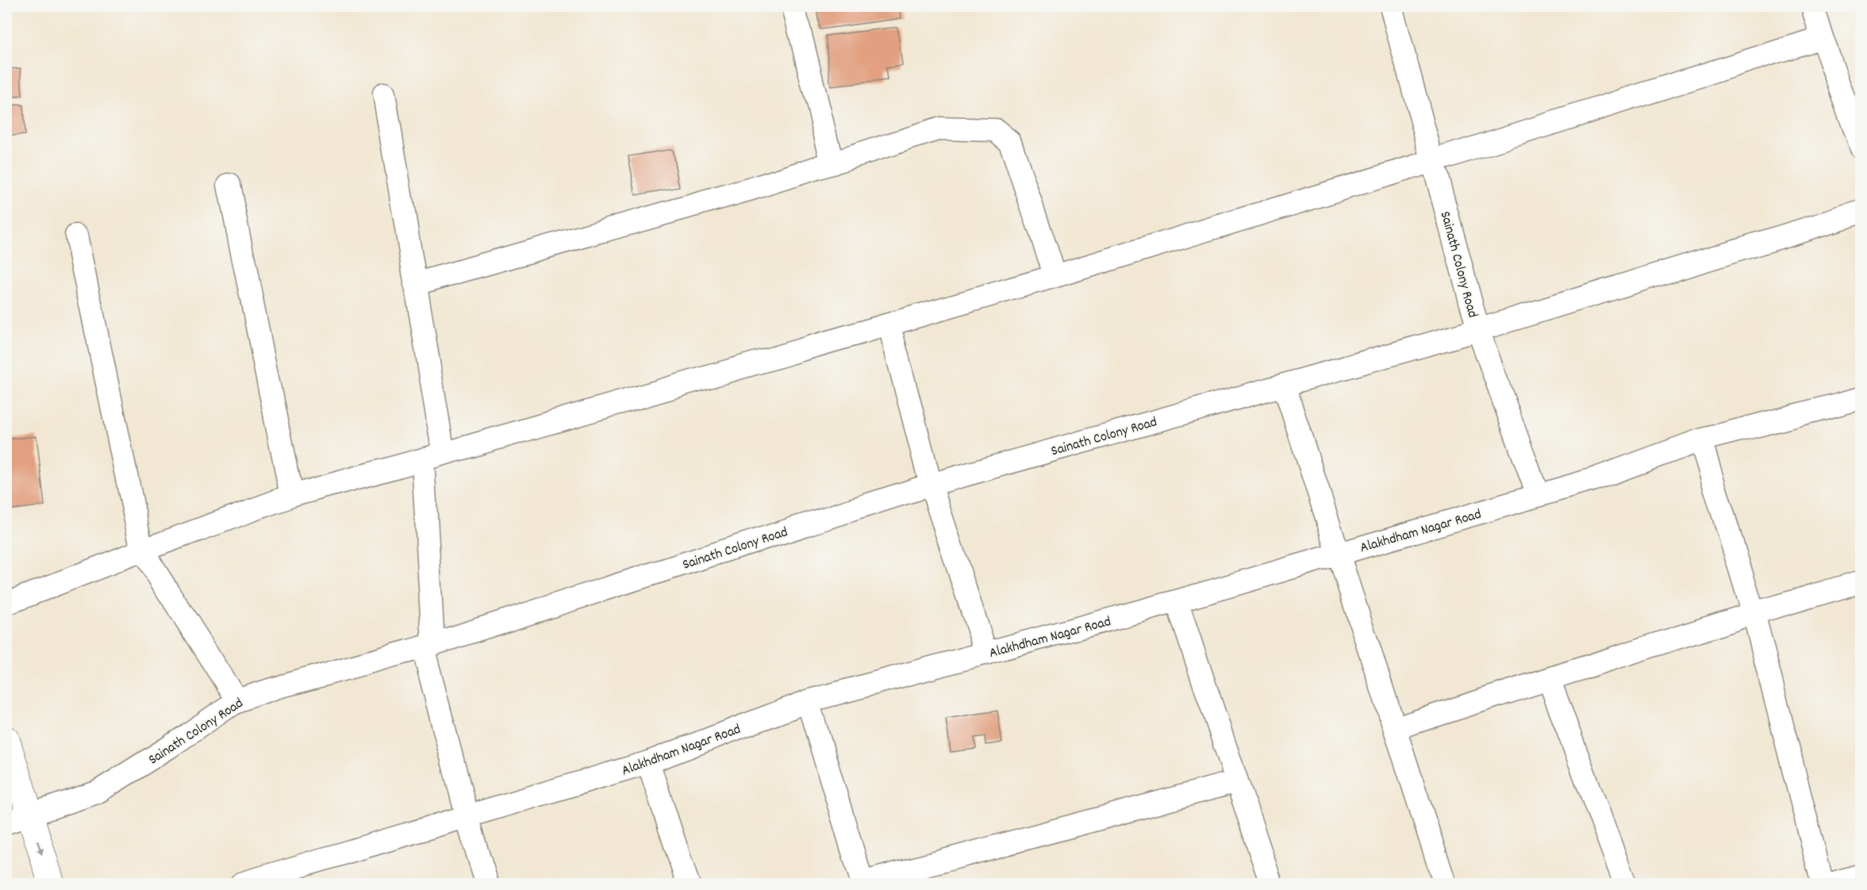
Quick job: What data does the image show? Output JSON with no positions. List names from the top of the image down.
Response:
{
  "streets": {
    "street": ["Sainath Colony Road", "Alakhdham Nagar Road"]
  }
}
